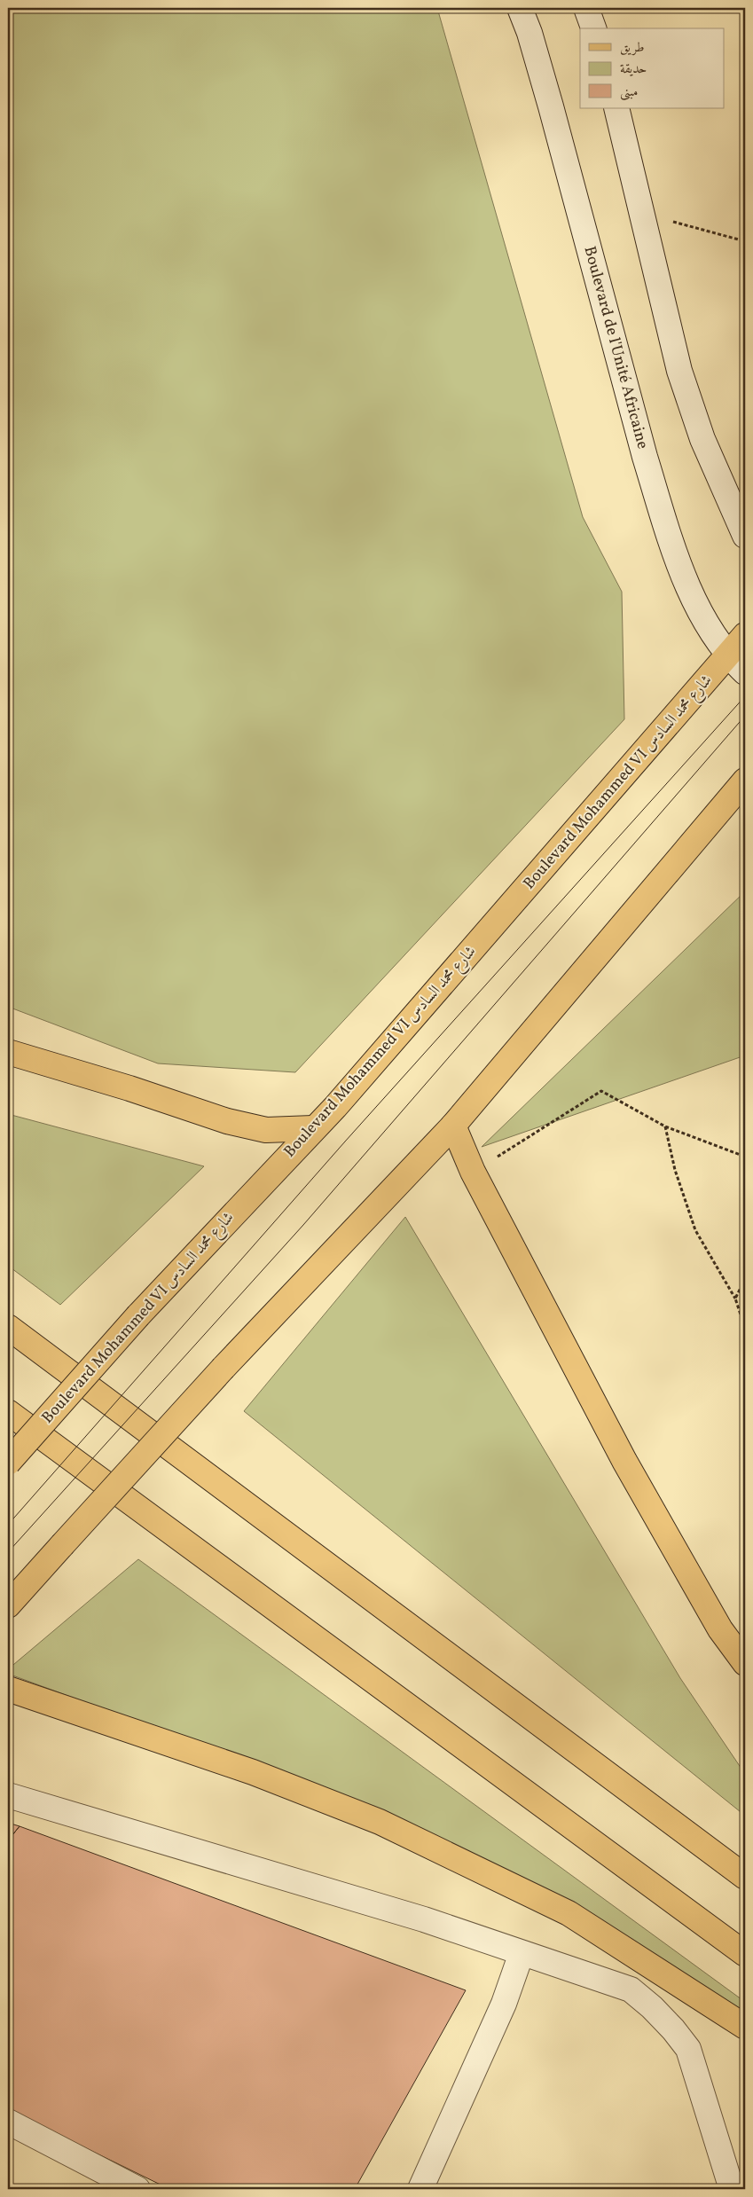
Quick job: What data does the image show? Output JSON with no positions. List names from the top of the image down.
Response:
{
  "streets": {
    "main road": ["Boulevard Mohammed VI شارع محمد السادس"],
    "street": ["Boulevard de l'Unité Africaine"]
  },
  "crossings": [
    ["Boulevard de l'Unité Africaine", "Boulevard Mohammed VI شارع محمد السادس"]
  ],
  "legend": ["طريق", "حديقة", "مبنى"]
}
